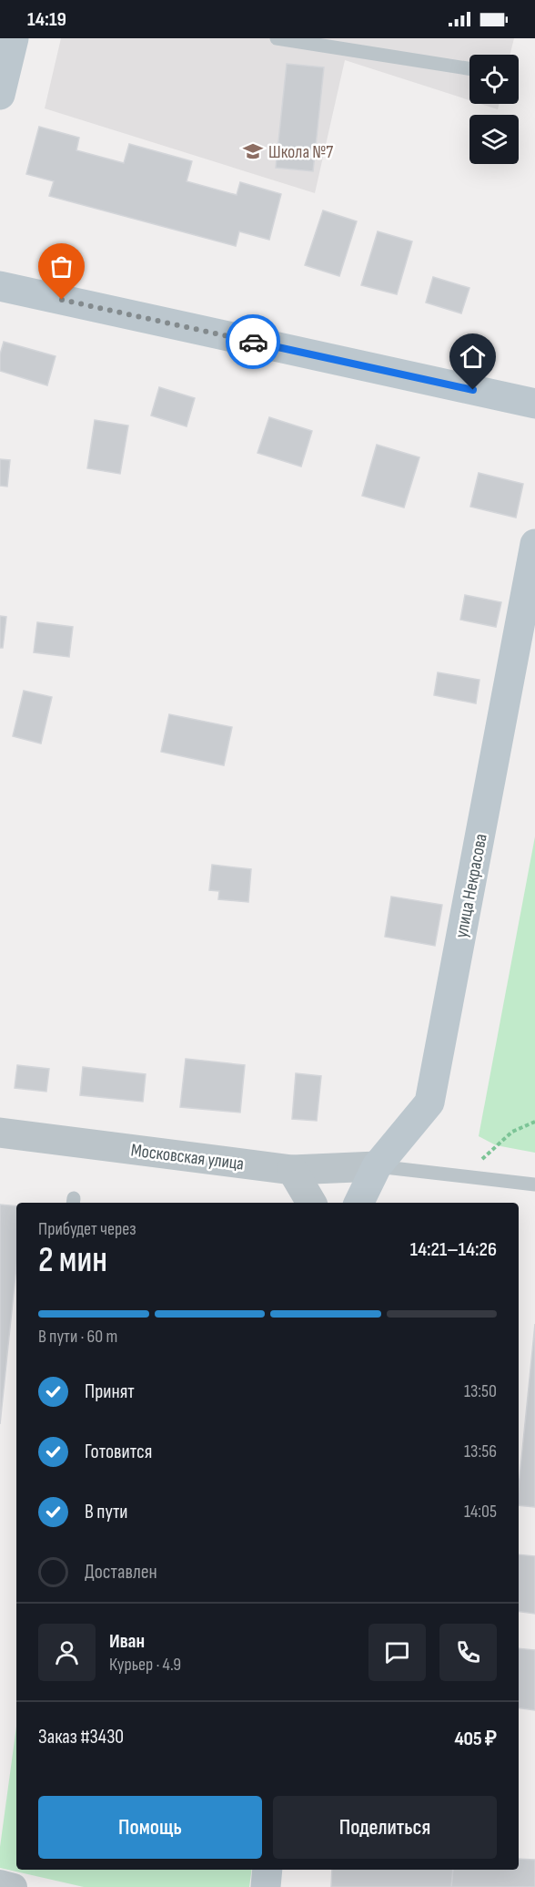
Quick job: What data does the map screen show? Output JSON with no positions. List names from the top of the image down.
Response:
{
  "streets": {
    "main road": ["улица Некрасова"],
    "street": ["Московская улица"]
  },
  "crossings": [
    ["улица Некрасова", "Московская улица"]
  ],
  "places": {
    "school or university": ["Школа №7"]
  },
  "page": {
    "status": "14:19",
    "heading": ["2 мин", "Прибудет через", "14:21–14:26"],
    "panel": [
      "Иван",
      "Курьер · 4.9",
      "Заказ #3430",
      "405 ₽"
    ],
    "bar": "В пути · 60 m",
    "list": [
      ["Принят", "13:50"],
      ["Готовится", "13:56"],
      ["В пути", "14:05"],
      "Доставлен"
    ],
    "buttons": ["Помощь", "Поделиться"]
  }
}
